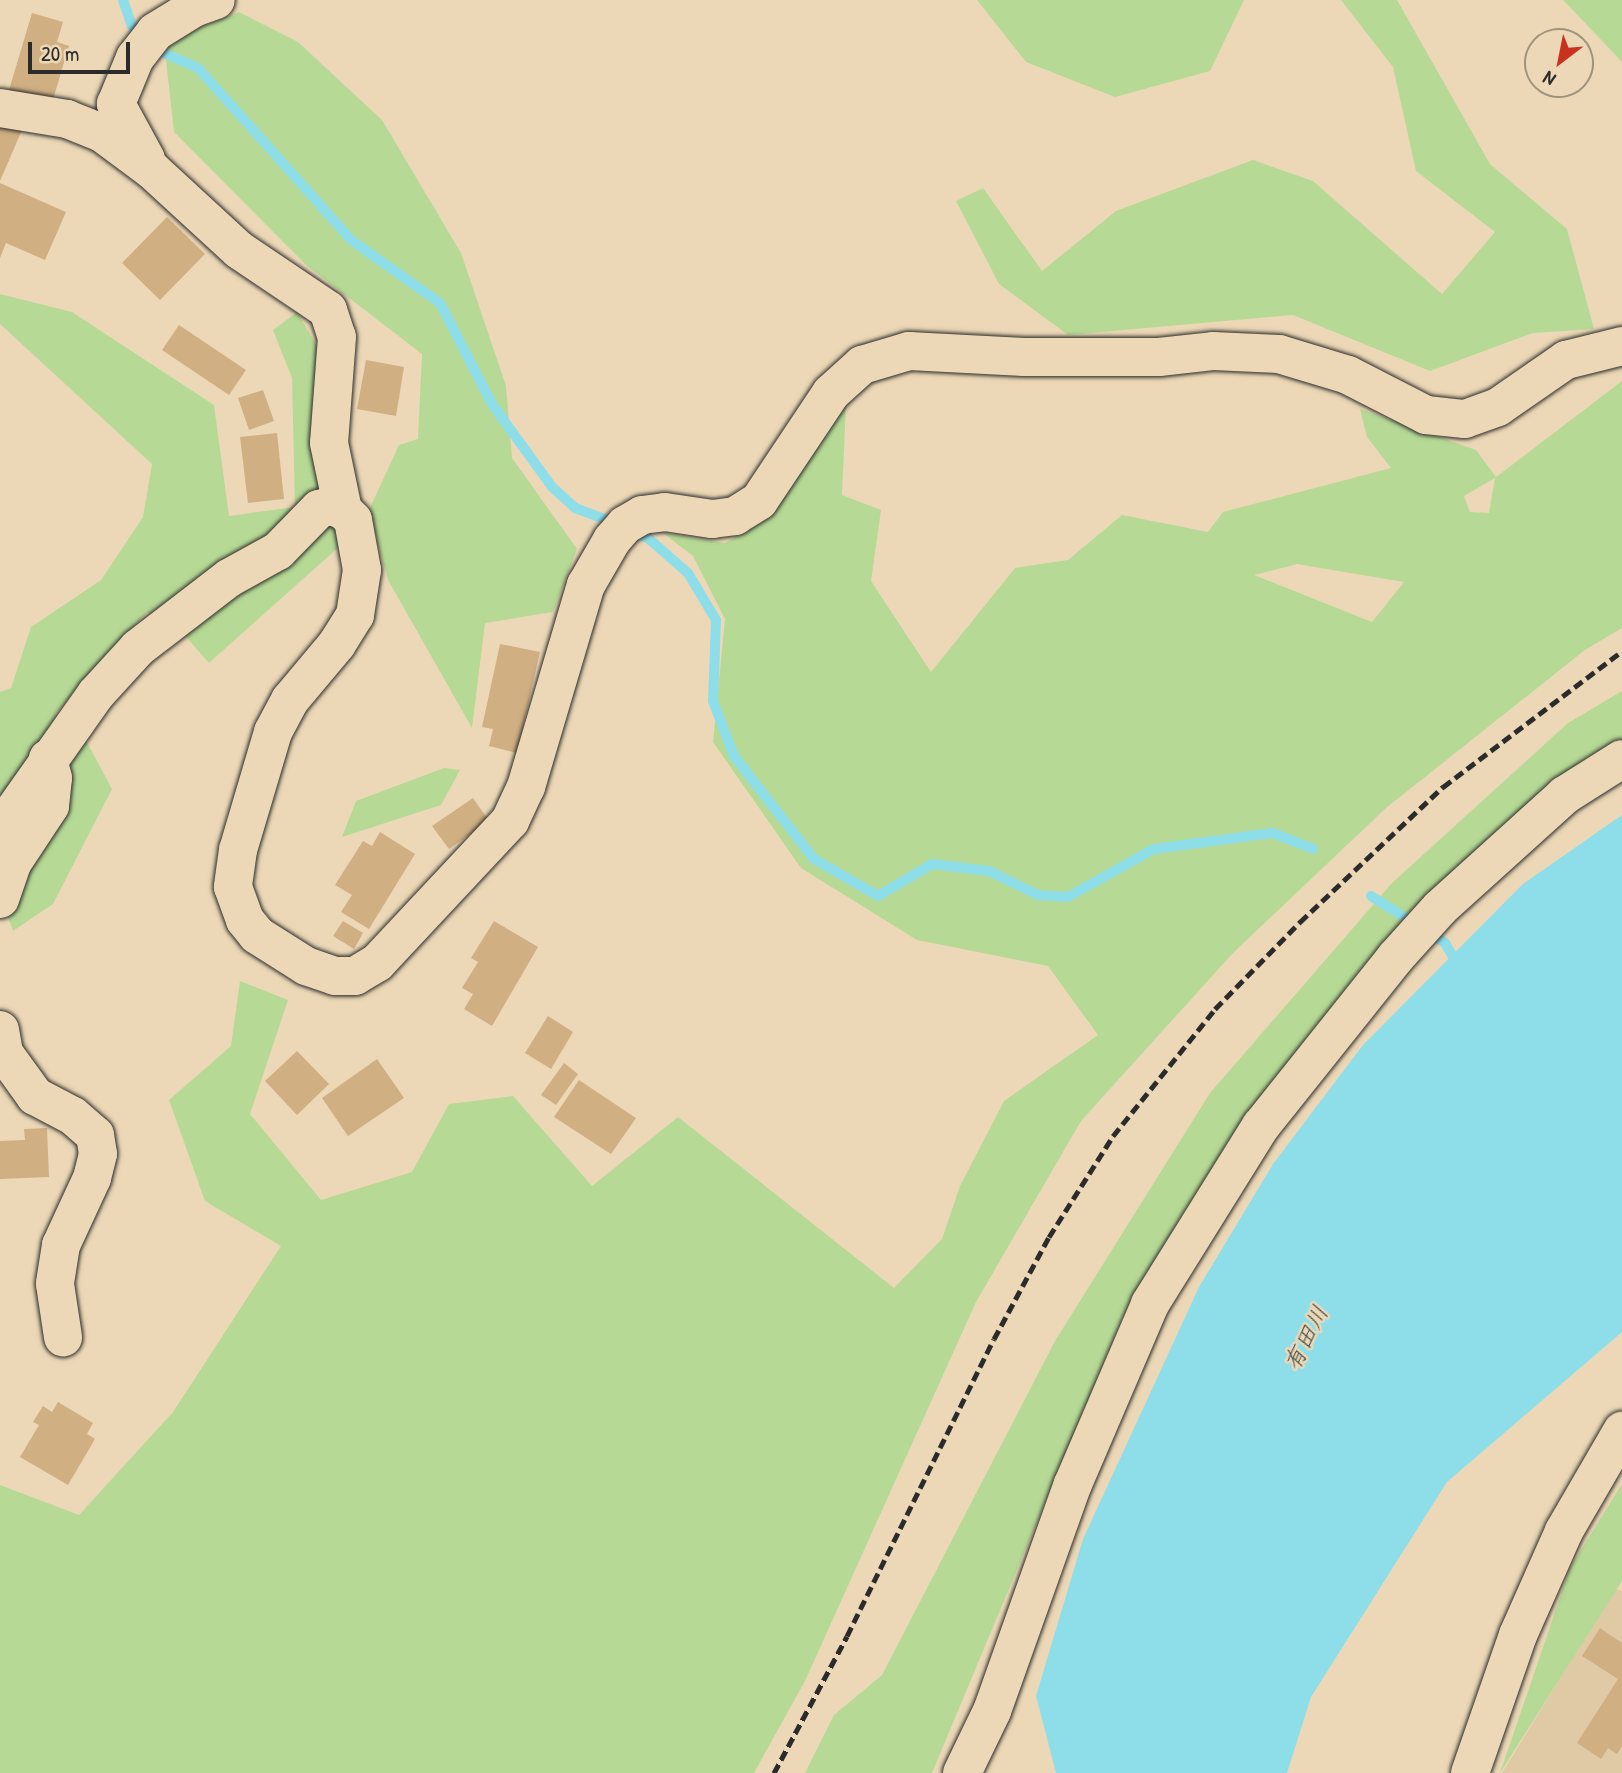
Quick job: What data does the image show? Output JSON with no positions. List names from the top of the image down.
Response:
{
  "water": ["有田川"],
  "scale_bar": "20 m",
  "north": "bottom left"
}
